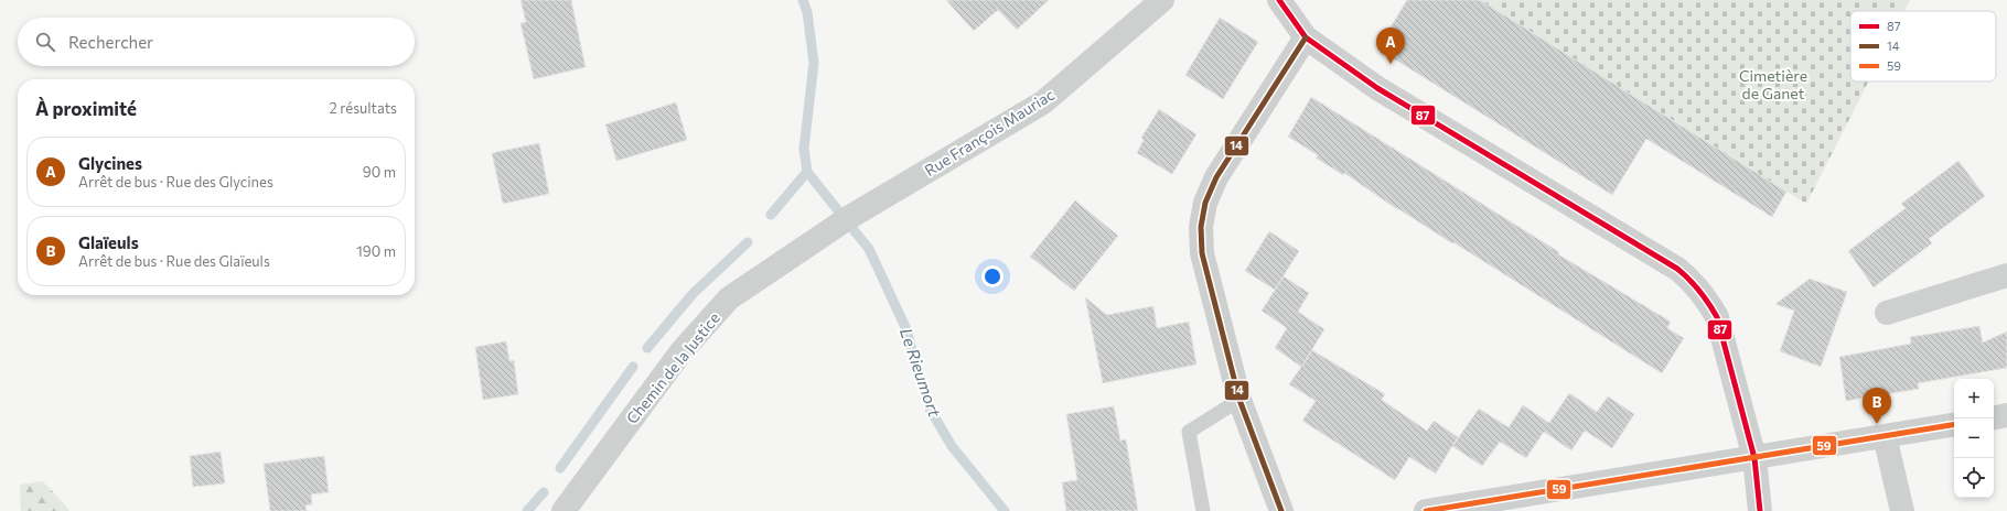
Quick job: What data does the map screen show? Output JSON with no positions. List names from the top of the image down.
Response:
{
  "streets": {
    "street": ["Rue François Mauriac", "Chemin de la Justice"]
  },
  "crossings": [
    ["Rue François Mauriac", "Chemin de la Justice"]
  ],
  "water": ["Le Rieumort"],
  "parks": ["Cimetière de Ganet"],
  "lines": ["transit line 87", "transit line 14", "transit line 59"],
  "legend": ["87", "14", "59"],
  "page": {
    "search": "Rechercher",
    "pins": ["A", "B"],
    "heading": ["À proximité", "2 résultats"],
    "list": [
      {
        "mark": "A",
        "name": "Glycines",
        "note": "Arrêt de bus · Rue des Glycines",
        "value": "90 m"
      },
      {
        "mark": "B",
        "name": "Glaïeuls",
        "note": "Arrêt de bus · Rue des Glaïeuls",
        "value": "190 m"
      }
    ],
    "map_buttons": ["+", "−"]
  }
}
